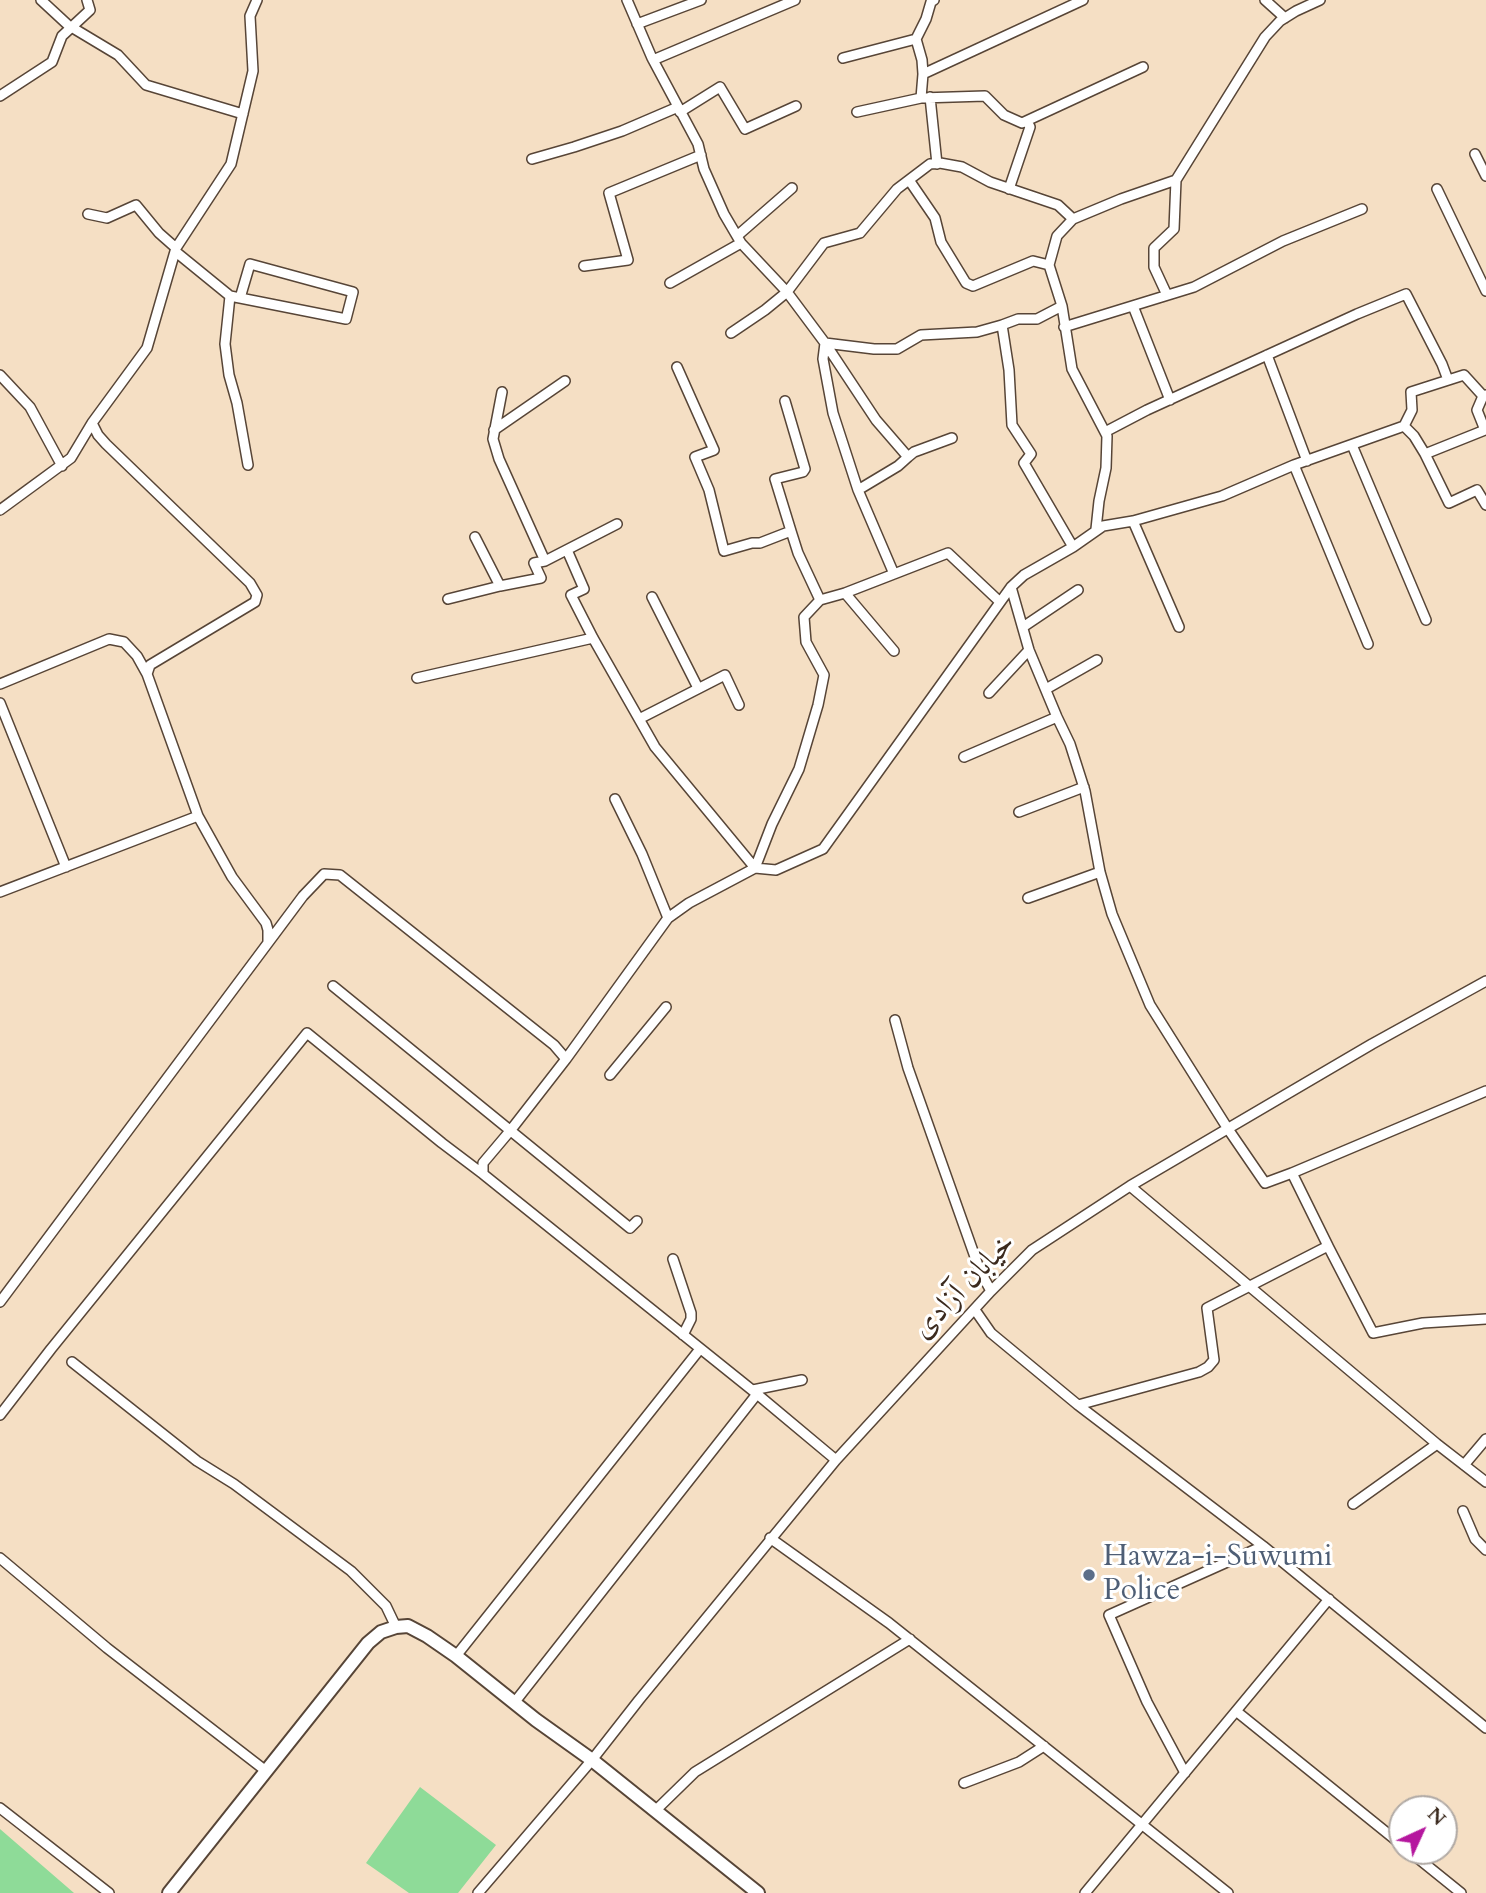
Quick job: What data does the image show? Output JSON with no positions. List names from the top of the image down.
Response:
{
  "streets": {
    "street": ["خیابان آزادی"]
  },
  "places": ["Hawza-i-Suwumi Police"],
  "north": "top right"
}
